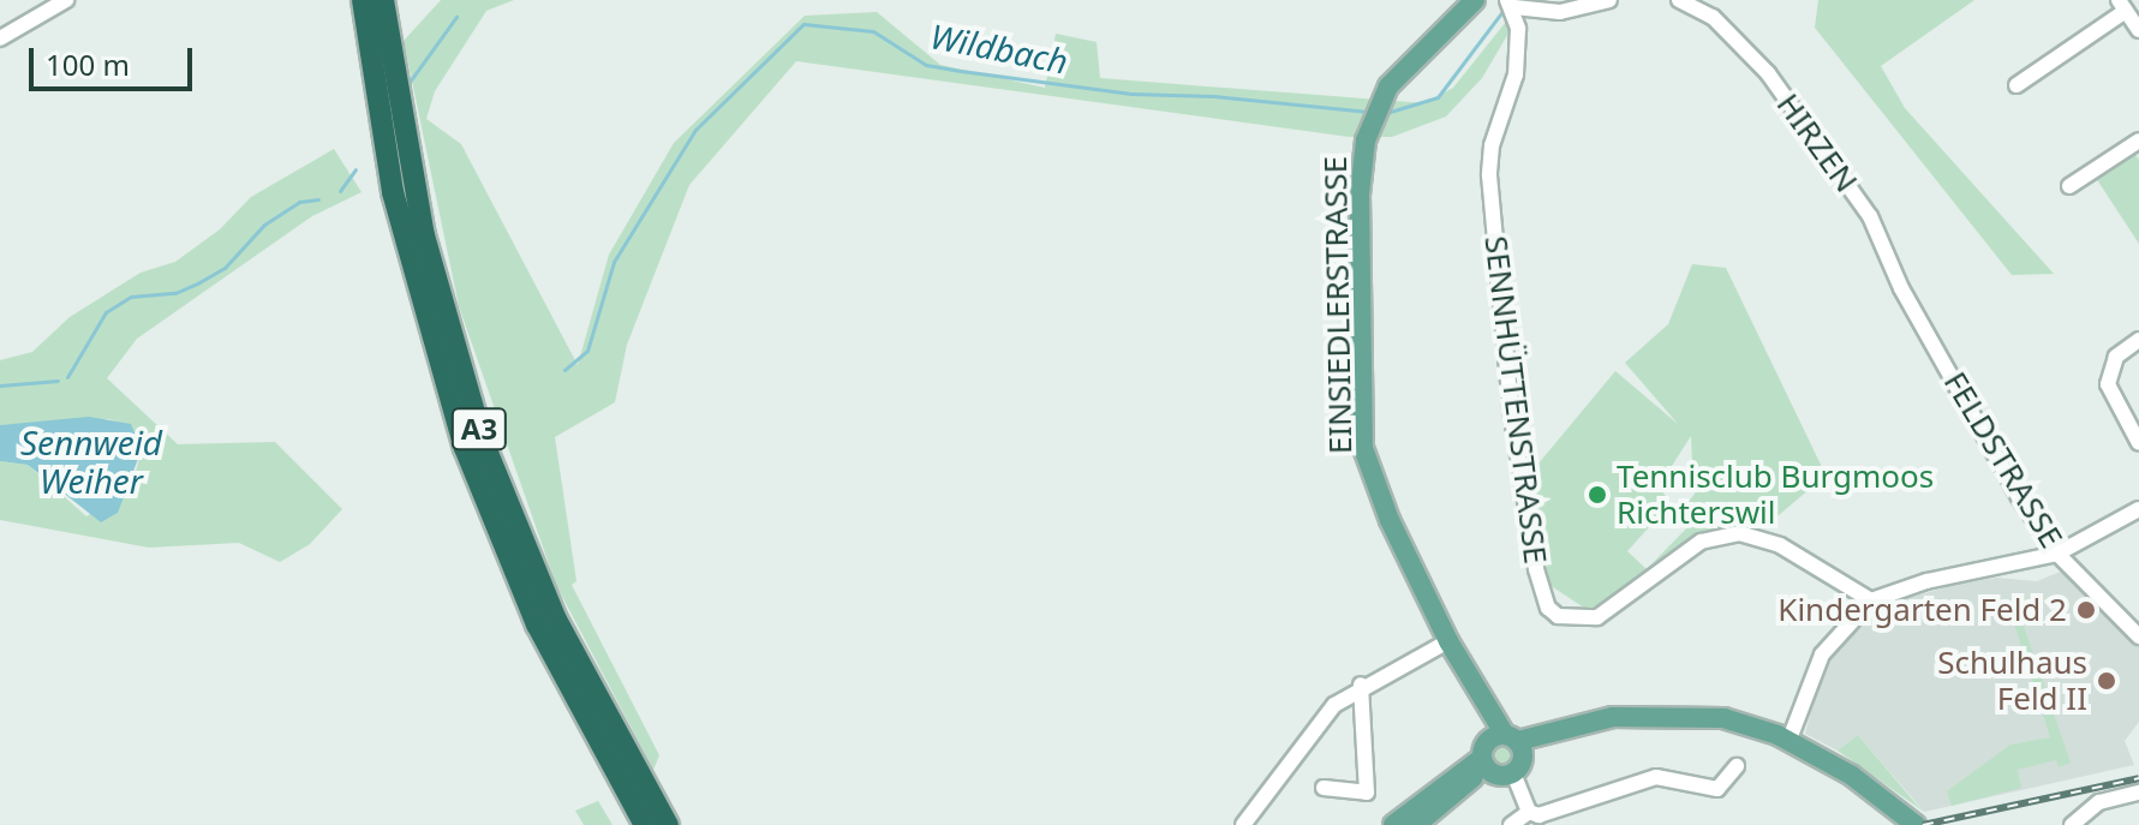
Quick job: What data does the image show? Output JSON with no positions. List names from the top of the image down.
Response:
{
  "streets": {
    "highway": ["A3"],
    "main road": ["EINSIEDLERSTRASSE"],
    "street": ["HIRZEN", "SENNHÜTTENSTRASSE", "FELDSTRASSE"]
  },
  "crossings": [
    ["HIRZEN", "FELDSTRASSE"]
  ],
  "water": ["Wildbach", "Sennweid Weiher"],
  "places": ["Tennisclub Burgmoos Richterswil", "Kindergarten Feld 2", "Schulhaus Feld II"],
  "scale_bar": "100 m"
}
